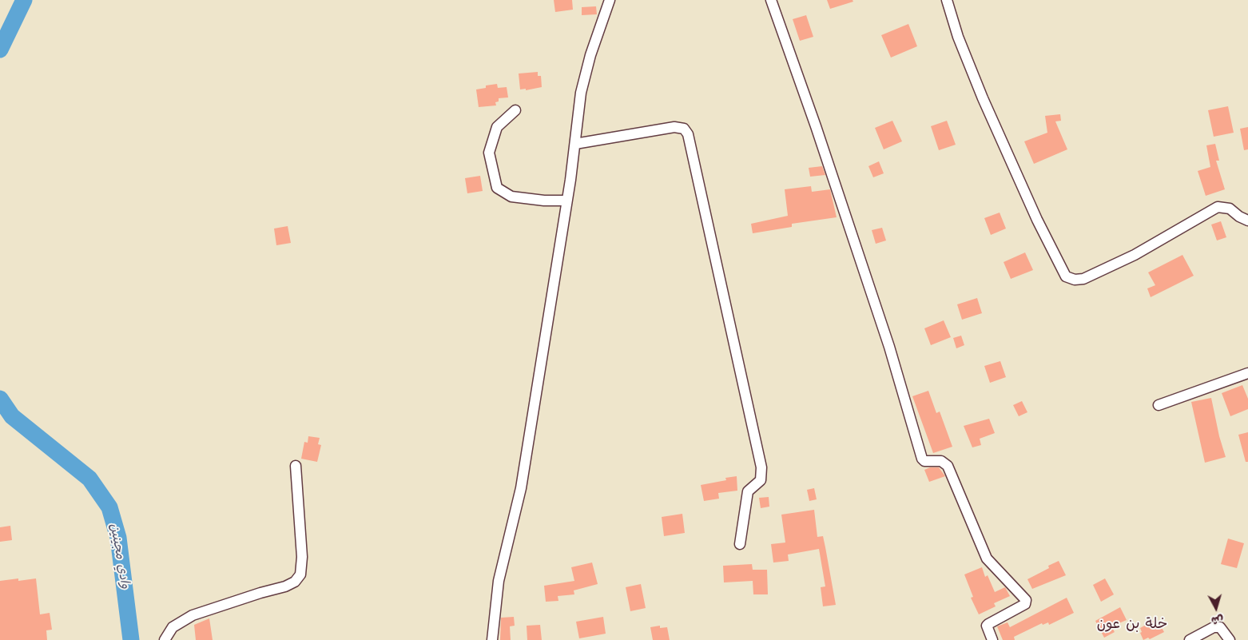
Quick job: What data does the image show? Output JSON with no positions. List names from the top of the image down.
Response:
{
  "districts": ["خلة بن عون"],
  "water": ["وادي مجينين"],
  "north": "bottom"
}
